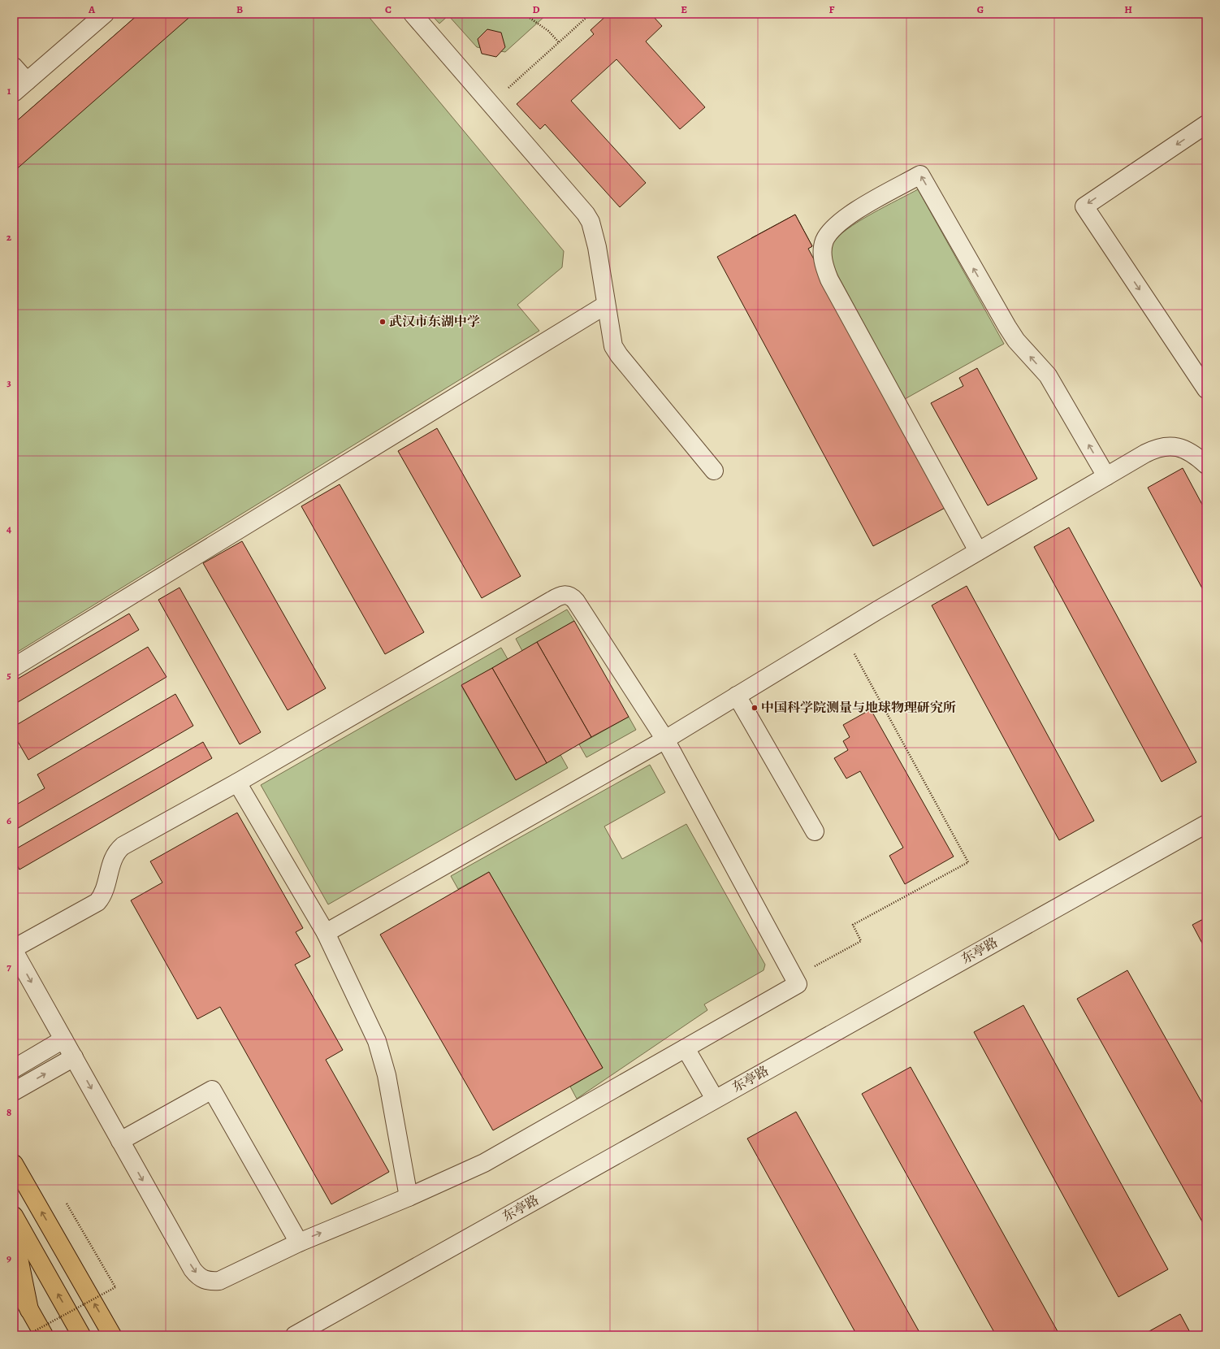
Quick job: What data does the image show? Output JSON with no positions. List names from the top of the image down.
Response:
{
  "streets": {
    "street": ["东亭路"]
  },
  "places": ["武汉市东湖中学", "中国科学院测量与地球物理研究所"],
  "grid": {
    "columns": [
      "A",
      "B",
      "C",
      "D",
      "E",
      "F",
      "G",
      "H"
    ],
    "rows": [
      "1",
      "2",
      "3",
      "4",
      "5",
      "6",
      "7",
      "8",
      "9"
    ]
  }
}
